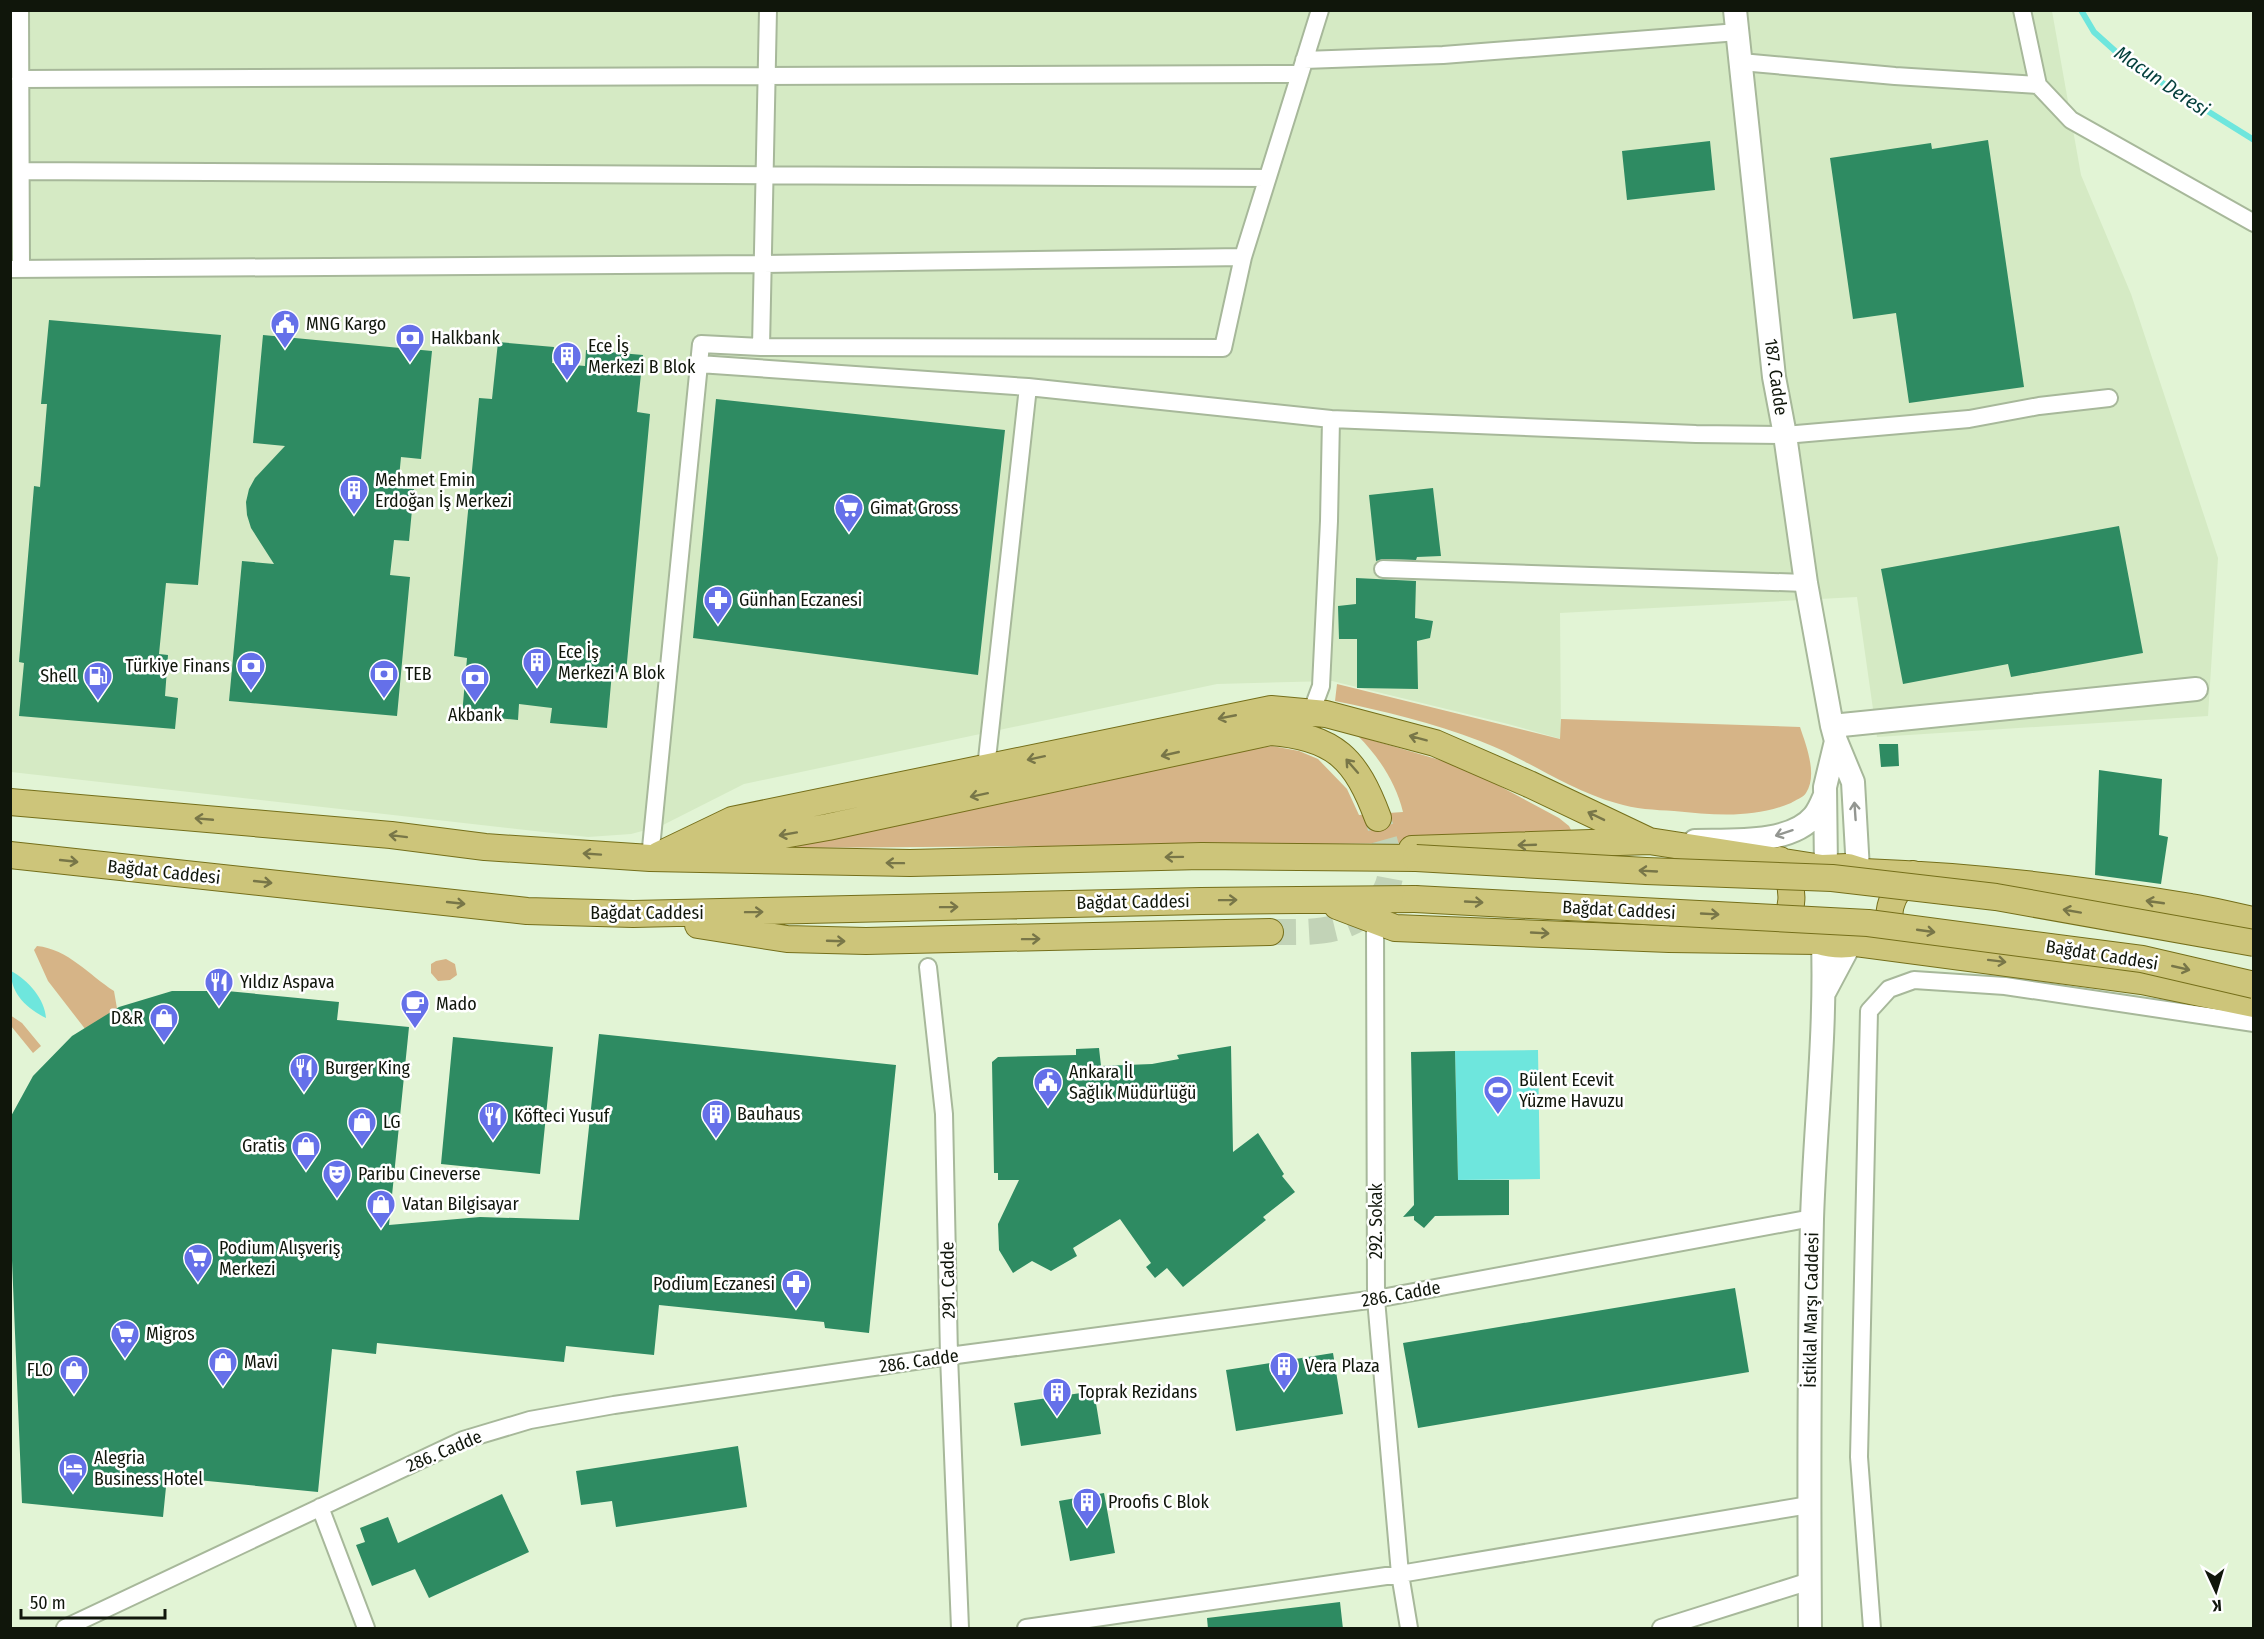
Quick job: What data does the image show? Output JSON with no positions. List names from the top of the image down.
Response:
{
  "streets": {
    "main road": ["187. Cadde", "Bağdat Caddesi", "İstiklal Marşı Caddesi"],
    "street": ["292. Sokak", "291. Cadde", "286. Cadde"]
  },
  "crossings": [
    ["292. Sokak", "286. Cadde"],
    ["291. Cadde", "286. Cadde"],
    ["286. Cadde", "İstiklal Marşı Caddesi"]
  ],
  "water": ["Macun Deresi"],
  "places": {
    "public building": ["MNG Kargo", "Ankara İl Sağlık Müdürlüğü"],
    "bank": [
      "Halkbank",
      "Türkiye Finans",
      "TEB",
      "Akbank"
    ],
    "building": [
      "Ece İş Merkezi B Blok",
      "Mehmet Emin Erdoğan İş Merkezi",
      "Ece İş Merkezi A Blok",
      "Bauhaus",
      "Vera Plaza",
      "Toprak Rezidans",
      "Proofis C Blok"
    ],
    "supermarket": ["Gimat Gross", "Podium Alışveriş Merkezi", "Migros"],
    "pharmacy": ["Günhan Eczanesi", "Podium Eczanesi"],
    "fuel station": ["Shell"],
    "restaurant": ["Yıldız Aspava", "Burger King", "Köfteci Yusuf"],
    "cafe": ["Mado"],
    "shop": [
      "D&R",
      "LG",
      "Gratis",
      "Vatan Bilgisayar",
      "Mavi",
      "FLO"
    ],
    "sports": ["Bülent Ecevit Yüzme Havuzu"],
    "theatre": ["Paribu Cineverse"],
    "hotel": ["Alegria Business Hotel"]
  },
  "scale_bar": "50 m",
  "north": "bottom"
}
